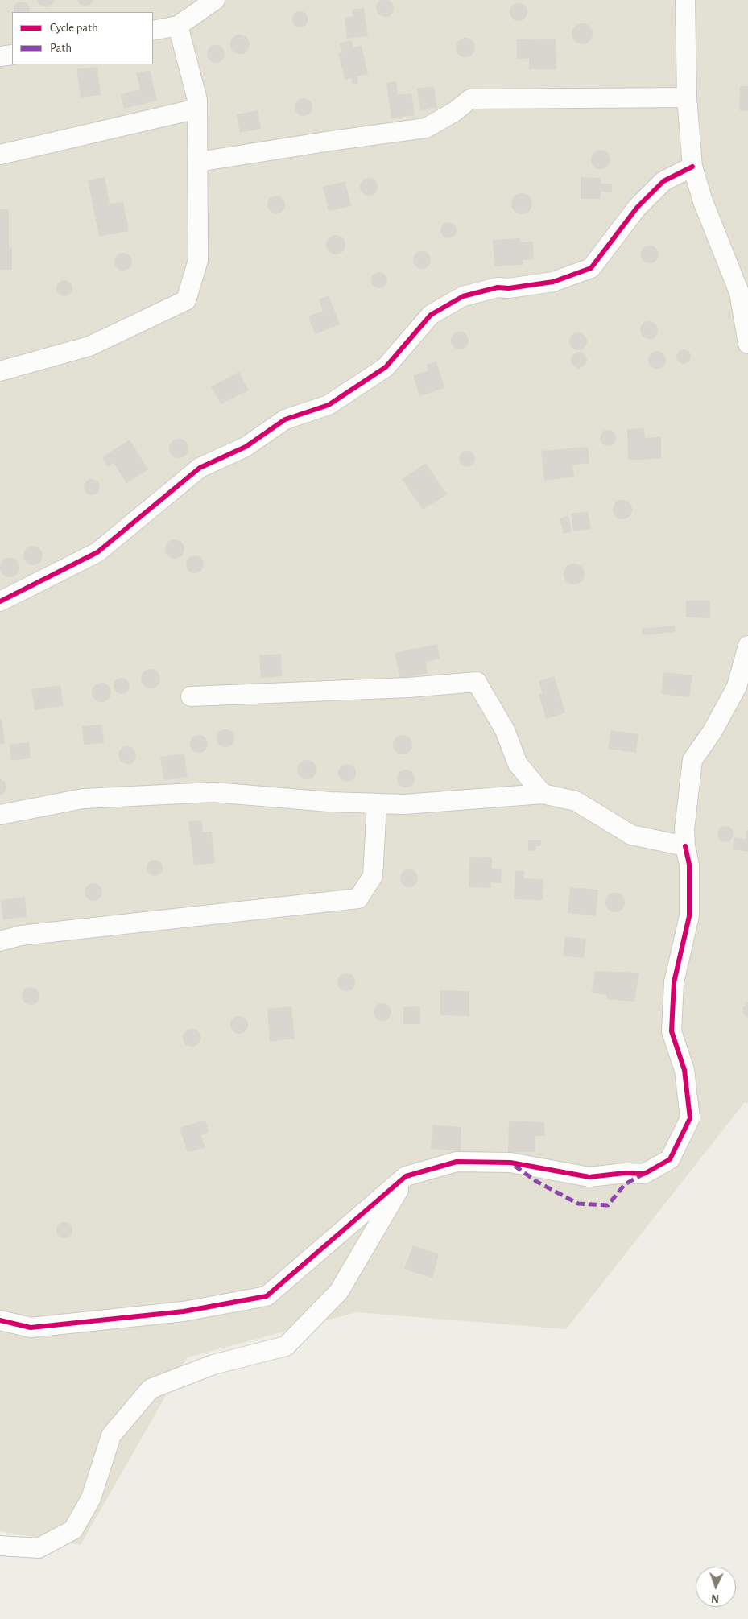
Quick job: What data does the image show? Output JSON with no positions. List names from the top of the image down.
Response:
{
  "legend": ["Cycle path", "Path"],
  "north": "bottom"
}
